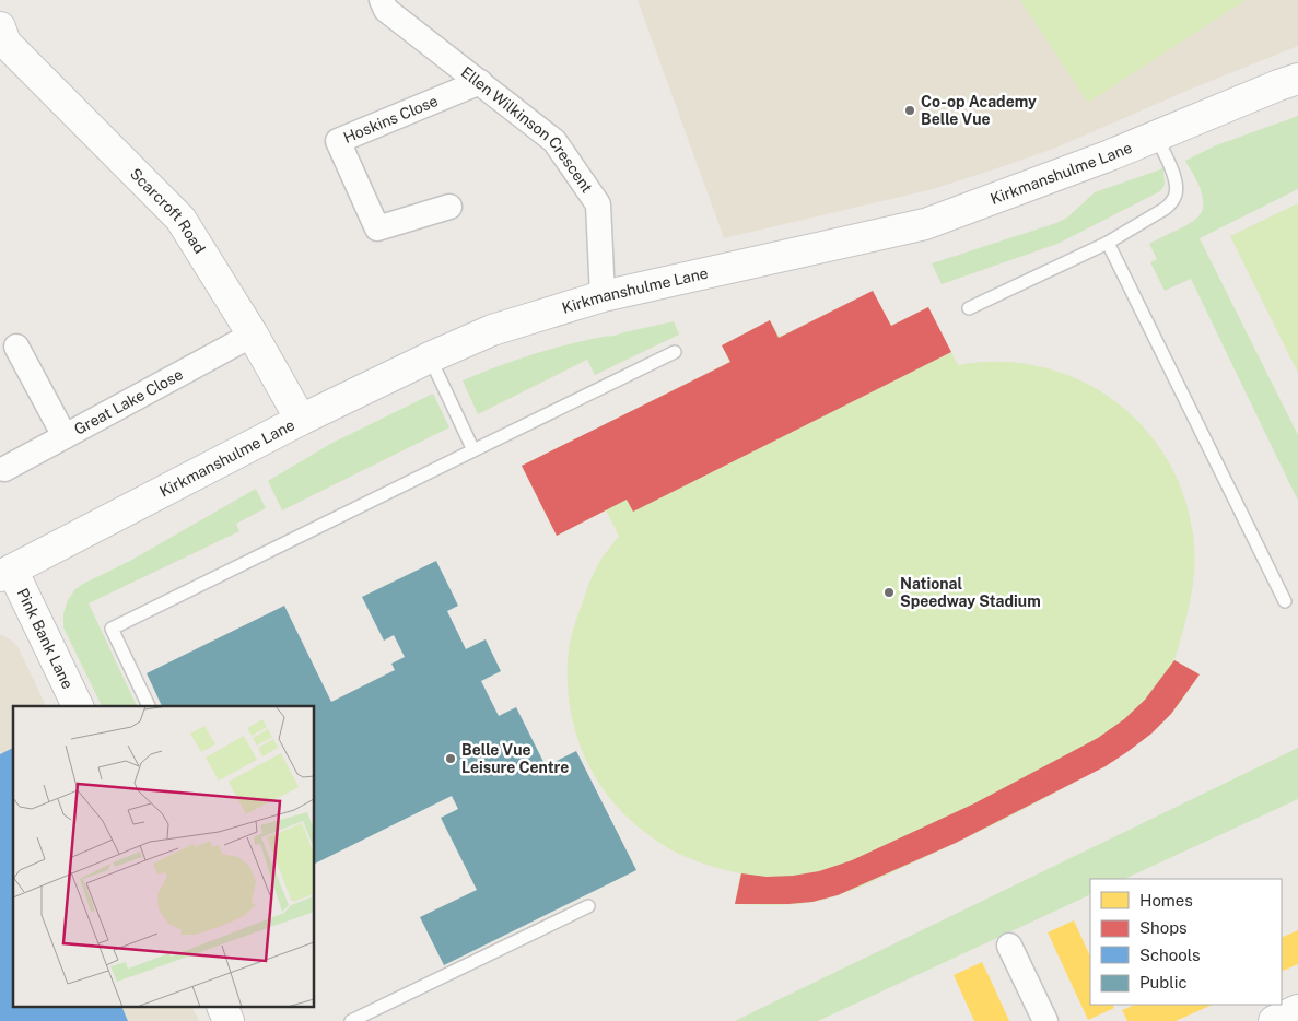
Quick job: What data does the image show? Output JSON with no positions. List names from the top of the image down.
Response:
{
  "streets": {
    "street": [
      "Hoskins Close",
      "Ellen Wilkinson Crescent",
      "Kirkmanshulme Lane",
      "Scarcroft Road",
      "Great Lake Close",
      "Pink Bank Lane"
    ]
  },
  "crossings": [
    ["Hoskins Close", "Ellen Wilkinson Crescent"],
    ["Ellen Wilkinson Crescent", "Kirkmanshulme Lane"],
    ["Kirkmanshulme Lane", "Scarcroft Road"],
    ["Kirkmanshulme Lane", "Pink Bank Lane"],
    ["Scarcroft Road", "Great Lake Close"]
  ],
  "places": ["Co-op Academy Belle Vue", "National Speedway Stadium", "Belle Vue Leisure Centre"],
  "legend": [
    "Homes",
    "Shops",
    "Schools",
    "Public"
  ]
}
